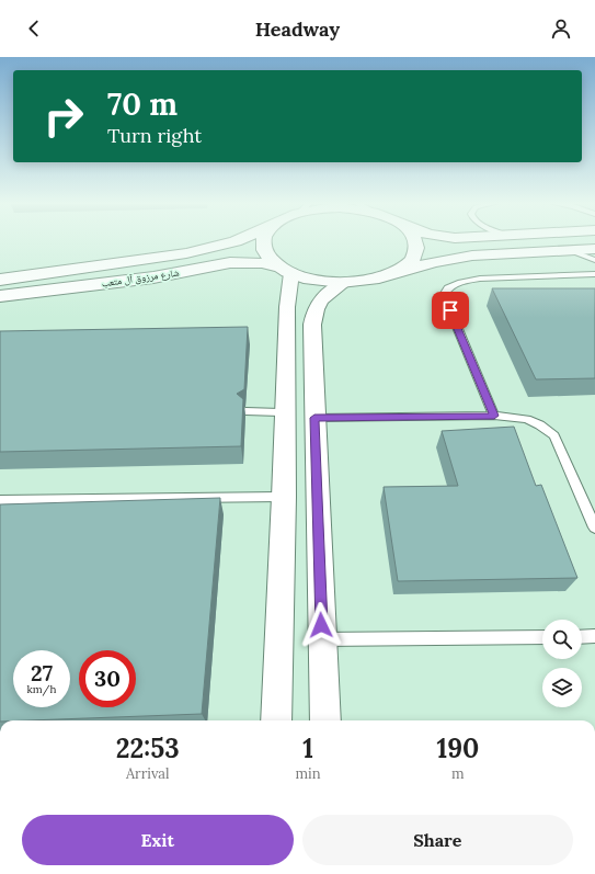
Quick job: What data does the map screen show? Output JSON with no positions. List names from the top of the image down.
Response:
{
  "streets": {
    "main road": ["شارع مرزوق آل متعب"]
  },
  "page": {
    "header": "Headway",
    "turn": ["70 m", "Turn right"],
    "speed": "27 km/h",
    "limit": "30",
    "eta": [
      "22:53",
      "Arrival",
      "1",
      "min",
      "190",
      "m"
    ],
    "buttons": ["Exit", "Share"]
  }
}
